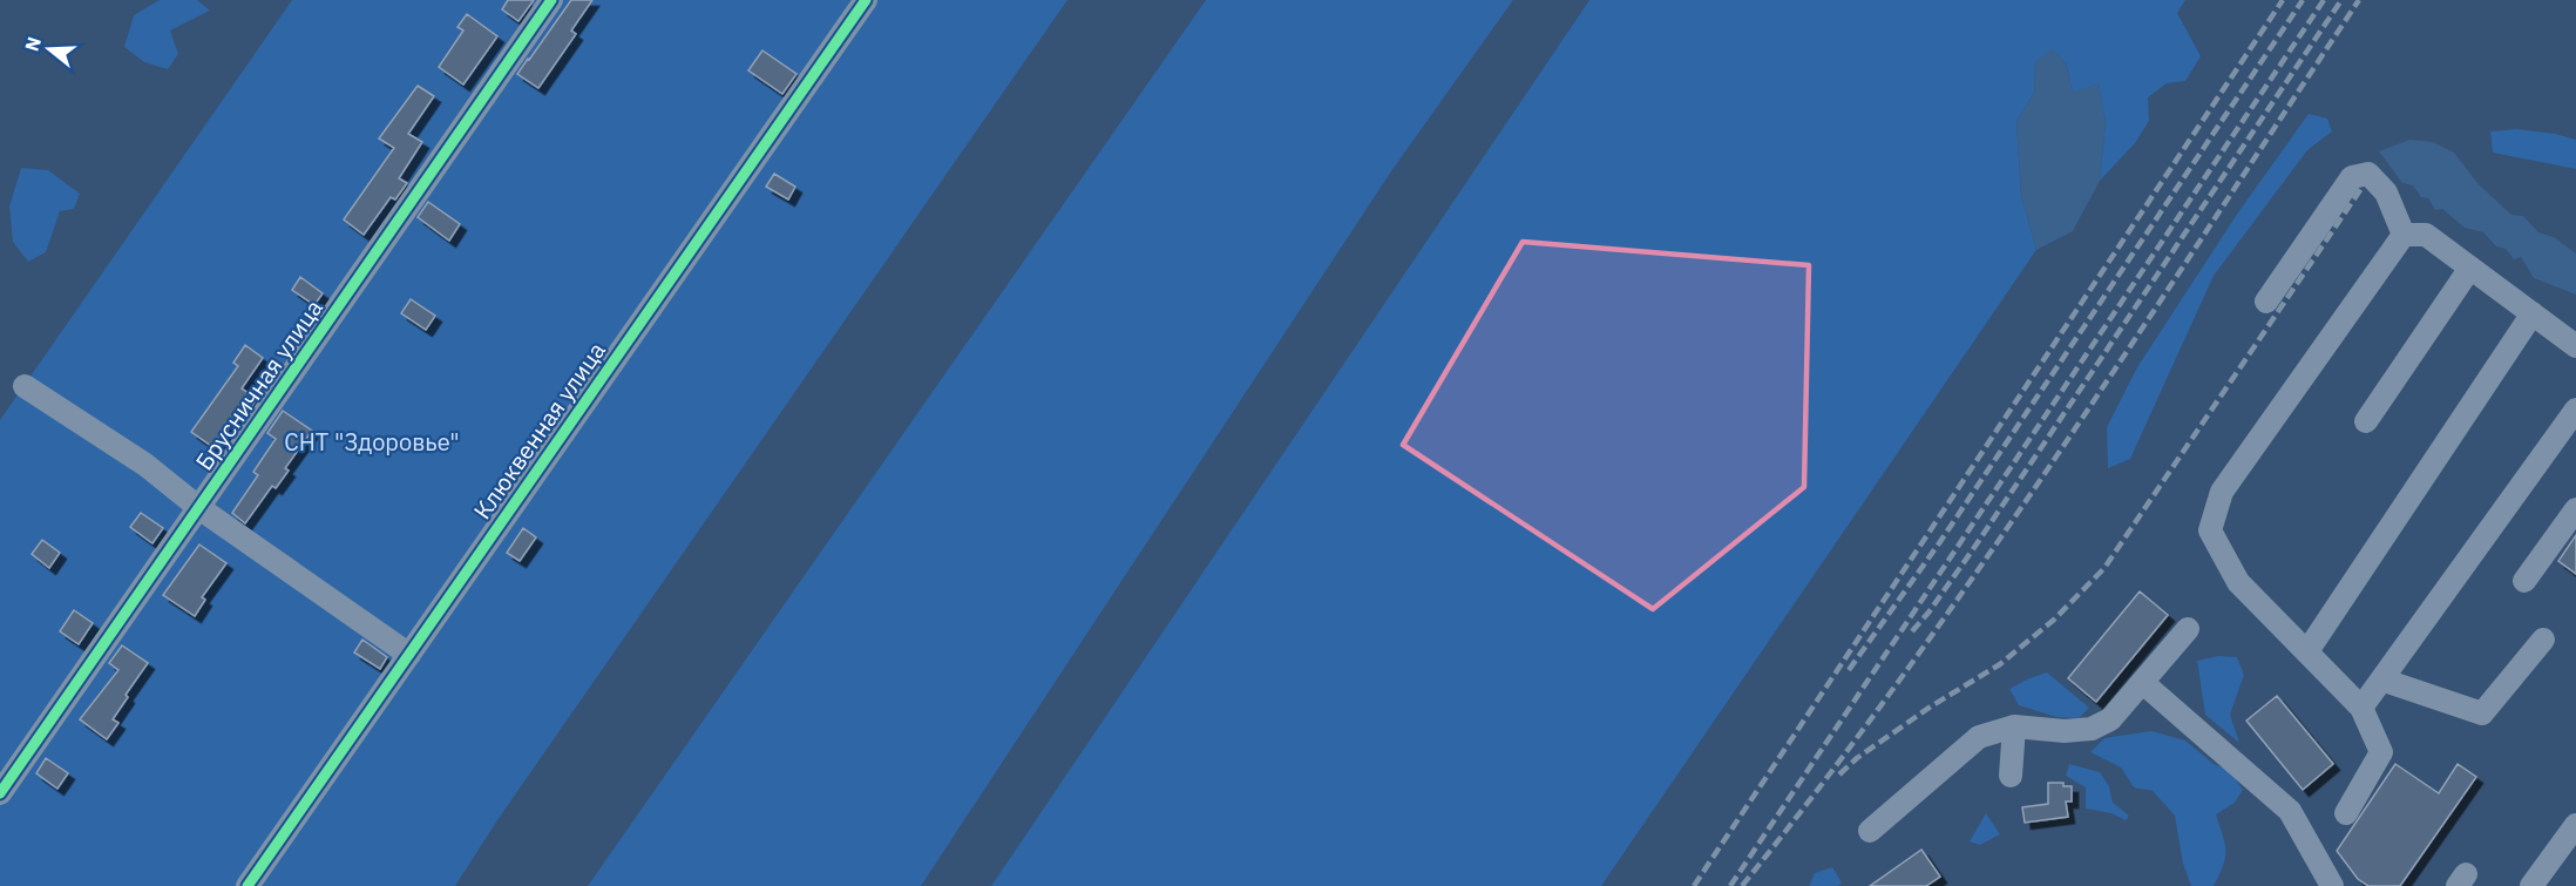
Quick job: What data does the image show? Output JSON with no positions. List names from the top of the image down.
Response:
{
  "streets": {
    "street": ["Брусничная улица", "Клюквенная улица"]
  },
  "parks": ["СНТ \"Здоровье\""],
  "north": "left"
}
